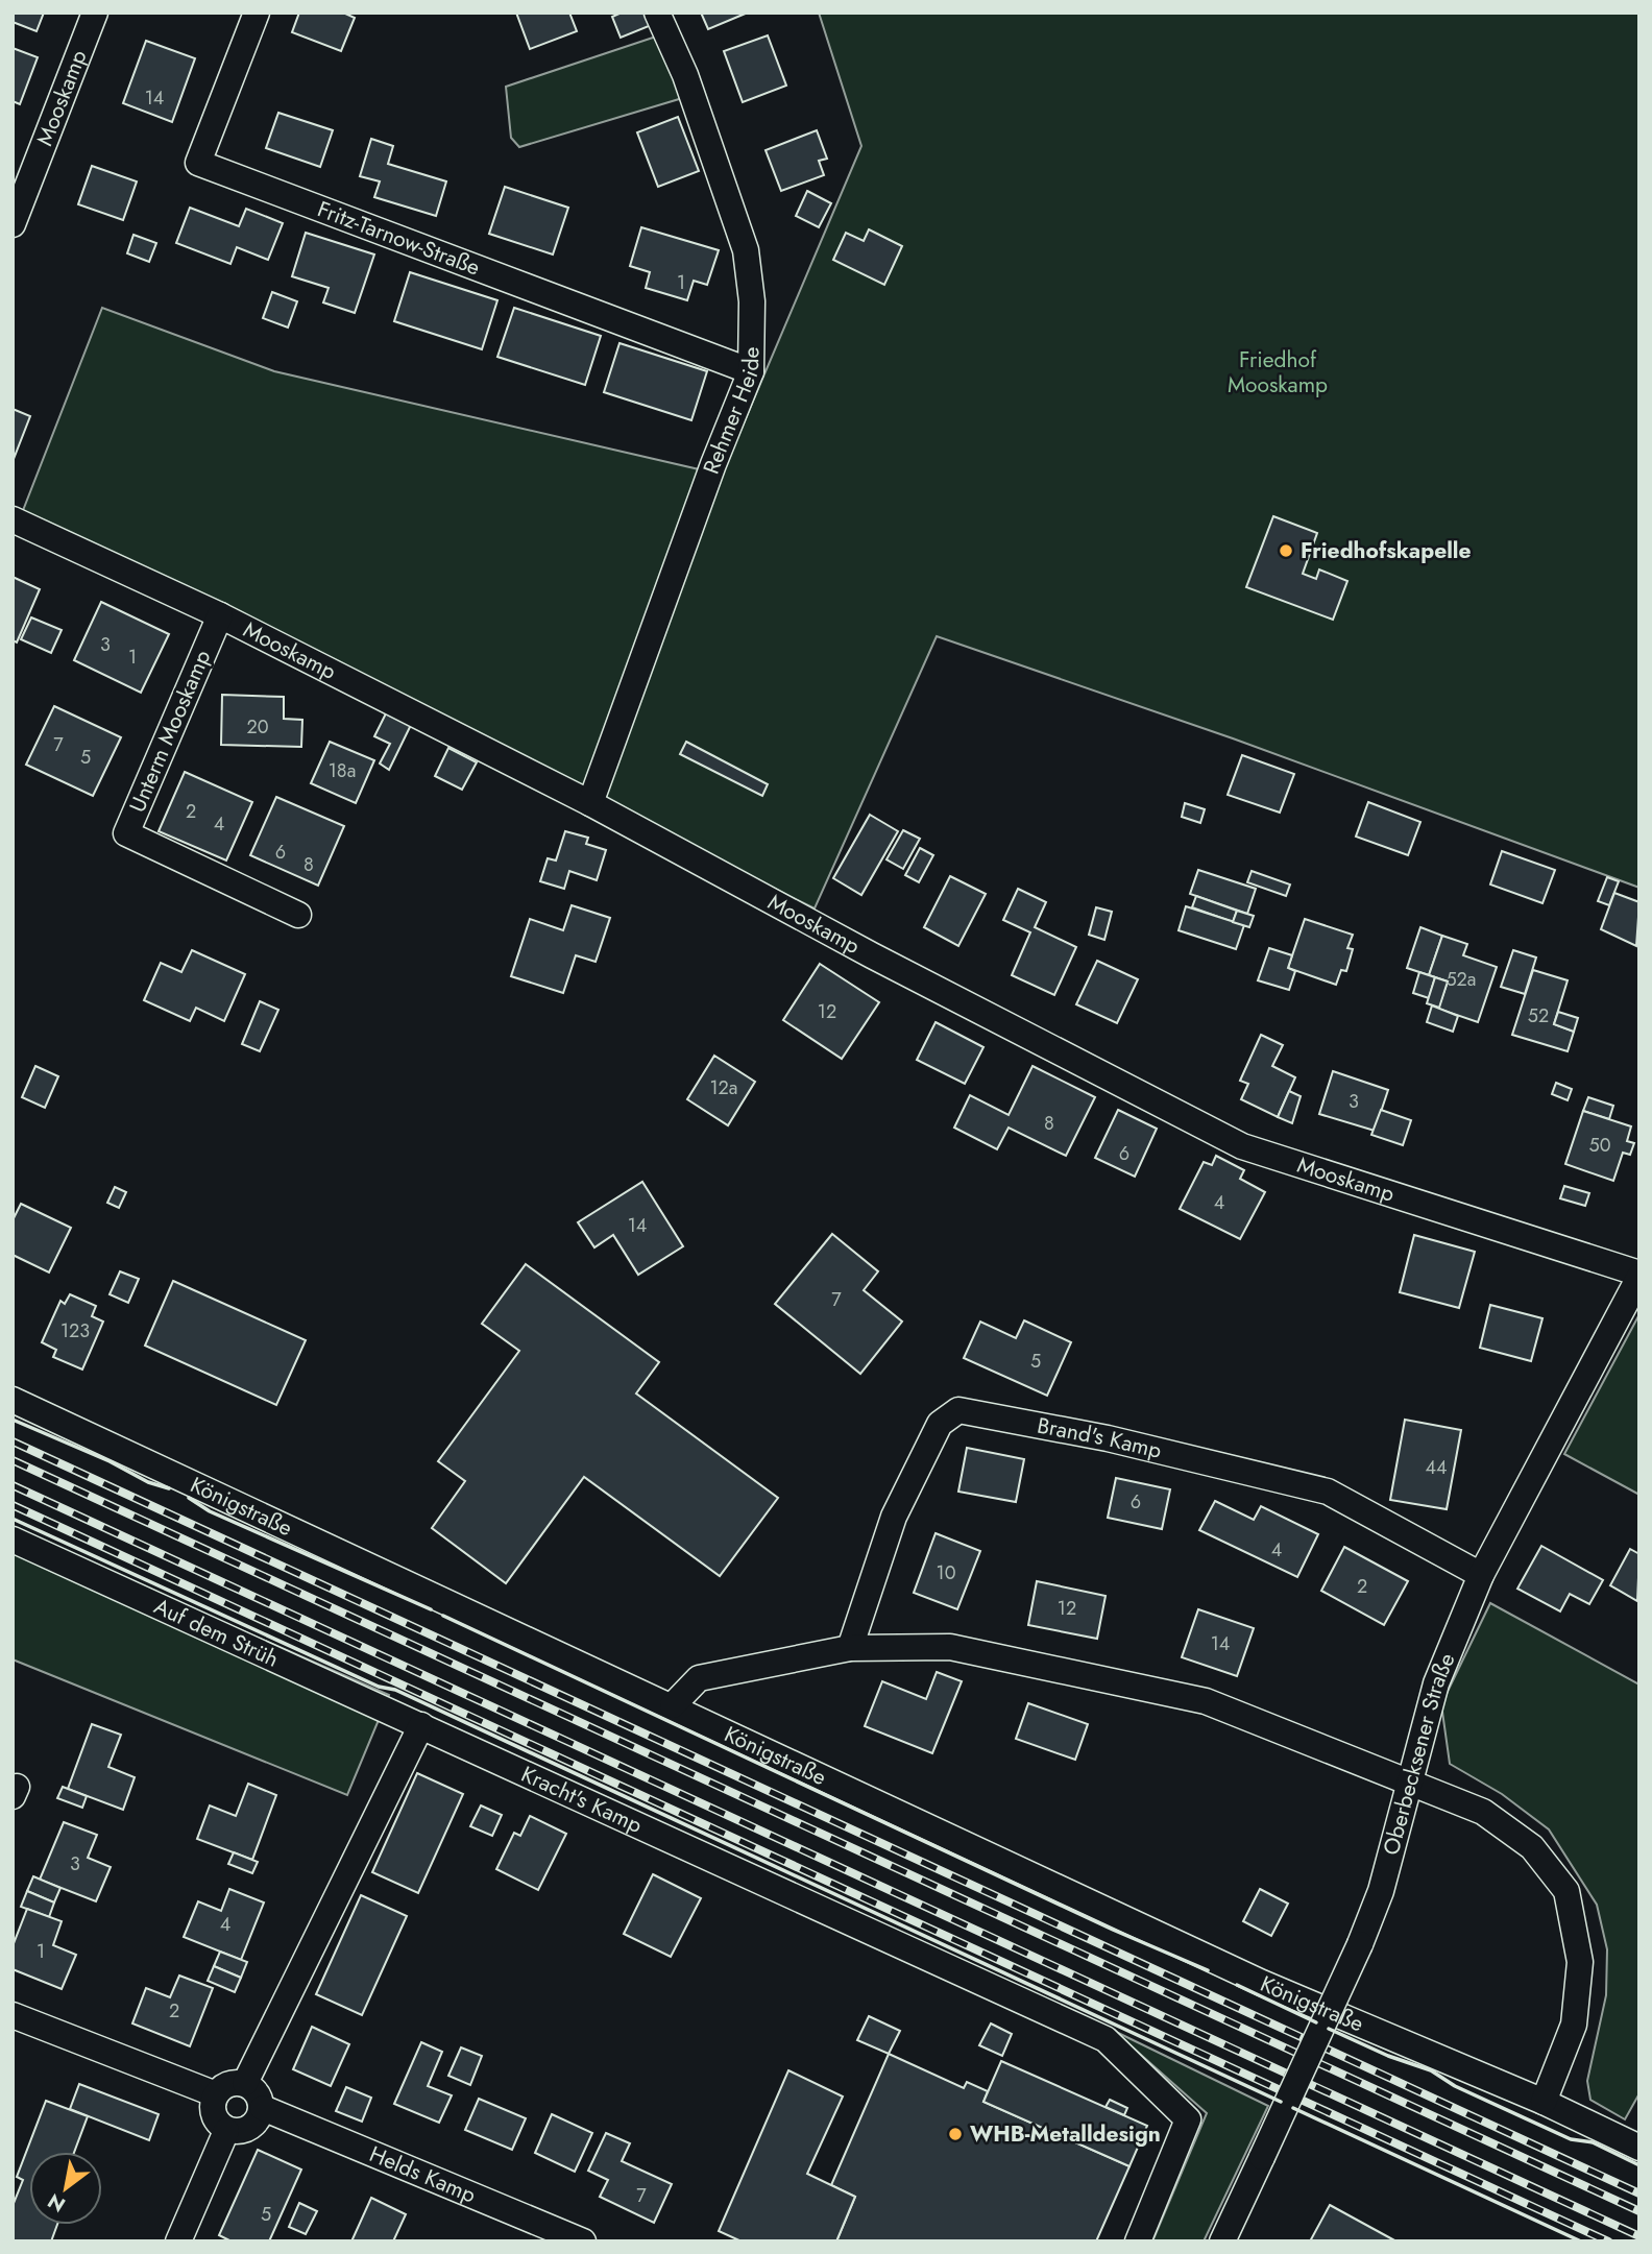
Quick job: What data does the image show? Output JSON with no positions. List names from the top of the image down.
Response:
{
  "streets": {
    "street": [
      "Mooskamp",
      "Fritz-Tarnow-Straße",
      "Rehmer Heide",
      "Unterm Mooskamp",
      "Brand's Kamp",
      "Königstraße",
      "Auf dem Strüh",
      "Oberbecksener Straße",
      "Kracht's Kamp",
      "Helds Kamp"
    ]
  },
  "crossings": [
    ["Mooskamp", "Rehmer Heide"],
    ["Mooskamp", "Unterm Mooskamp"],
    ["Mooskamp", "Oberbecksener Straße"],
    ["Fritz-Tarnow-Straße", "Rehmer Heide"],
    ["Brand's Kamp", "Oberbecksener Straße"],
    ["Auf dem Strüh", "Kracht's Kamp"]
  ],
  "parks": ["Friedhof Mooskamp"],
  "places": ["Friedhofskapelle", "WHB-Metalldesign"],
  "house_numbers": [
    "14",
    "1",
    "3",
    "1",
    "20",
    "7",
    "5",
    "18a",
    "2",
    "4",
    "6",
    "8",
    "52a",
    "12",
    "52",
    "12a",
    "3",
    "8",
    "50",
    "6",
    "4",
    "14",
    "7",
    "123",
    "5",
    "44",
    "6",
    "4",
    "10",
    "2",
    "12",
    "14",
    "3",
    "4",
    "1",
    "2",
    "7",
    "5"
  ],
  "north": "bottom left"
}
